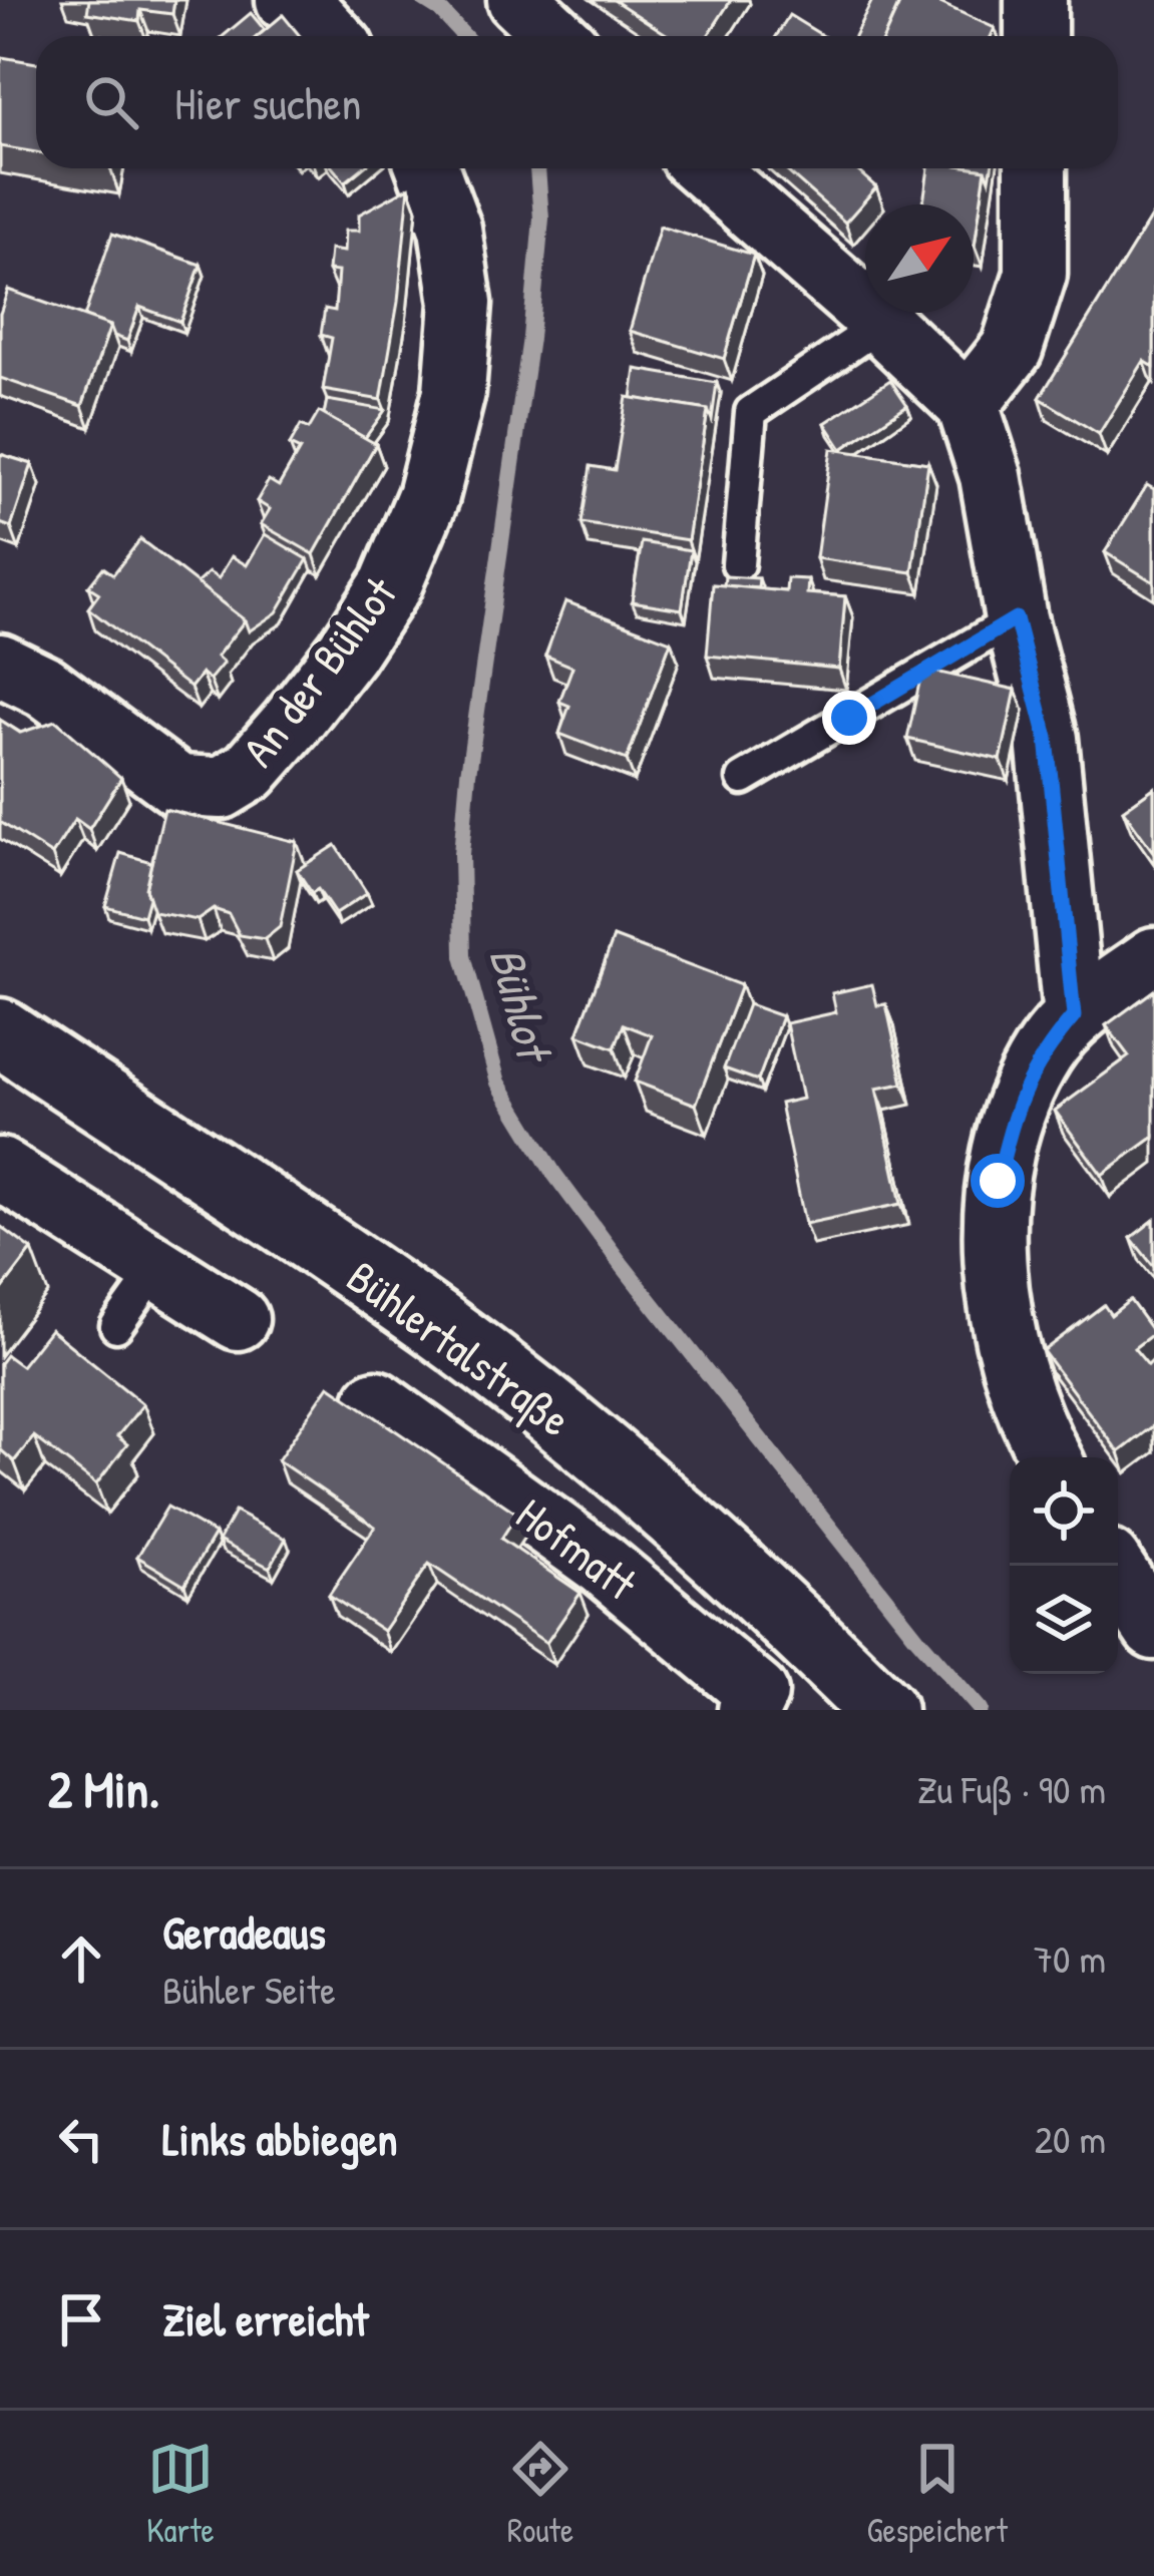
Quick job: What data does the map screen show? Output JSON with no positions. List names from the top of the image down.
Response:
{
  "streets": {
    "main road": ["Bühlertalstraße"],
    "street": ["An der Bühlot", "Hofmatt"]
  },
  "water": ["Bühlot"],
  "north": "top right",
  "page": {
    "search": "Hier suchen",
    "heading": ["2 Min.", "Zu Fuß · 90 m"],
    "list": [
      ["Geradeaus", "Bühler Seite", "70 m"],
      ["Links abbiegen", "20 m"],
      "Ziel erreicht"
    ],
    "nav": ["Karte", "Route", "Gespeichert"]
  }
}
